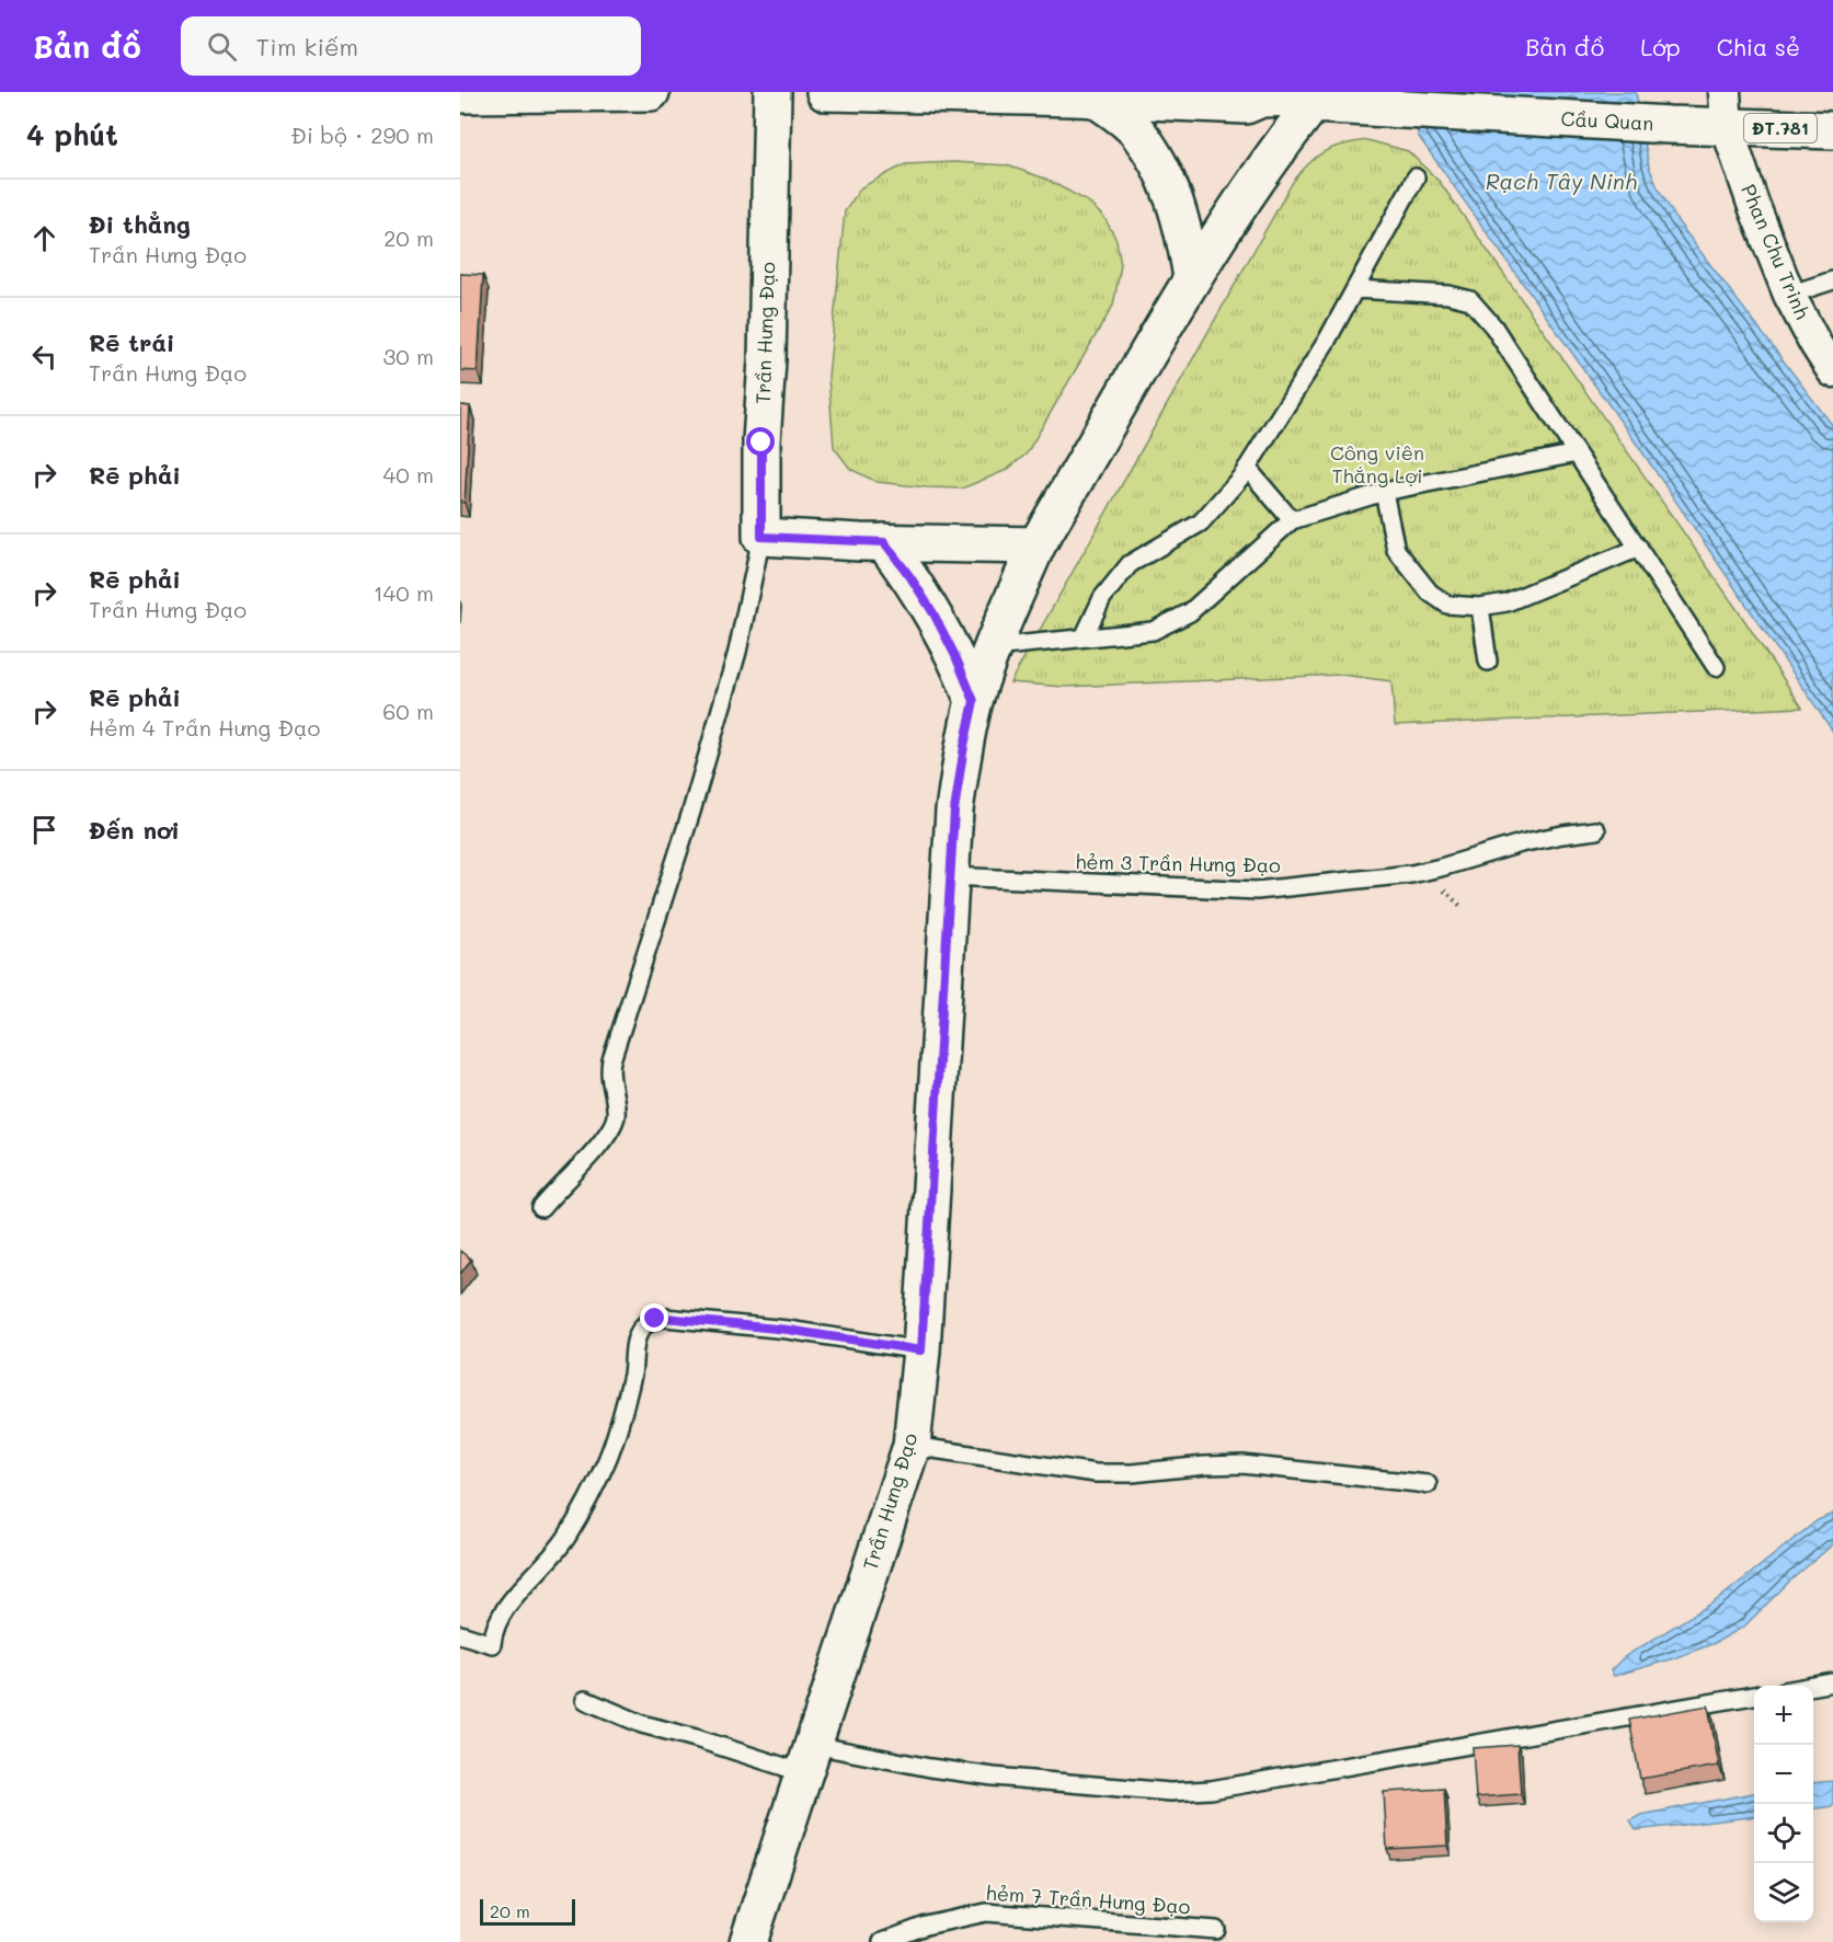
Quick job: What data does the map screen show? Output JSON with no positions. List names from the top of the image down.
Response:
{
  "streets": {
    "main road": ["Cầu Quan", "ĐT.781", "Trần Hưng Đạo"],
    "street": ["Phan Chu Trinh"],
    "lane": ["hẻm 3 Trần Hưng Đạo", "hẻm 7 Trần Hưng Đạo"]
  },
  "crossings": [
    ["Cầu Quan", "ĐT.781"],
    ["Cầu Quan", "Phan Chu Trinh"],
    ["Cầu Quan", "Trần Hưng Đạo"],
    ["ĐT.781", "Phan Chu Trinh"],
    ["Trần Hưng Đạo", "hẻm 3 Trần Hưng Đạo"]
  ],
  "water": ["Rạch Tây Ninh"],
  "parks": ["Công viên Thắng Lợi"],
  "scale_bar": "20 m",
  "page": {
    "header": "Bản đồ",
    "search": "Tìm kiếm",
    "nav": ["Bản đồ", "Lớp", "Chia sẻ"],
    "heading": ["4 phút", "Đi bộ · 290 m"],
    "list": [
      ["Đi thẳng", "Trần Hưng Đạo", "20 m"],
      ["Rẽ trái", "Trần Hưng Đạo", "30 m"],
      ["Rẽ phải", "40 m"],
      ["Rẽ phải", "Trần Hưng Đạo", "140 m"],
      ["Rẽ phải", "Hẻm 4 Trần Hưng Đạo", "60 m"],
      "Đến nơi"
    ],
    "map_buttons": ["+", "−"],
    "scale": "20 m"
  }
}
